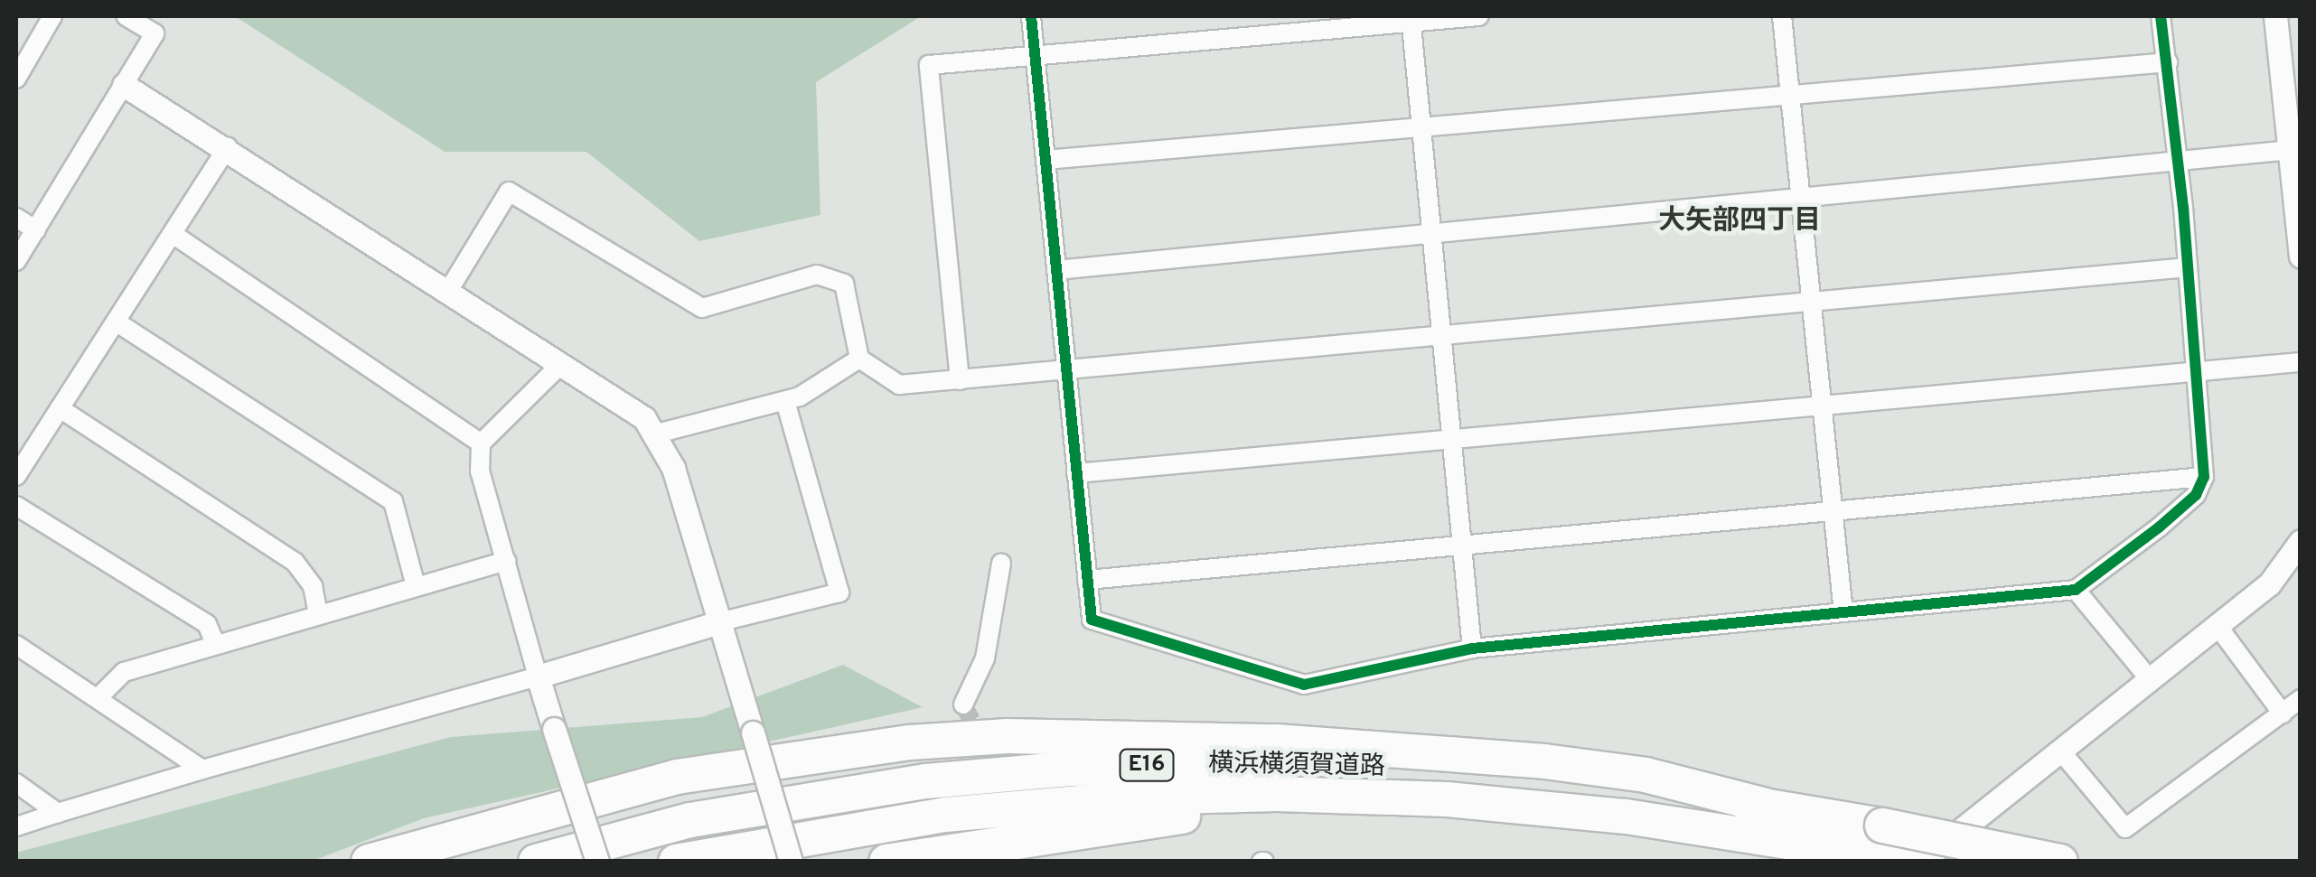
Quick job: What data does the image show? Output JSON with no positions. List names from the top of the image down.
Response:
{
  "streets": {
    "highway": ["E16", "横浜横須賀道路"]
  },
  "districts": ["大矢部四丁目"]
}
